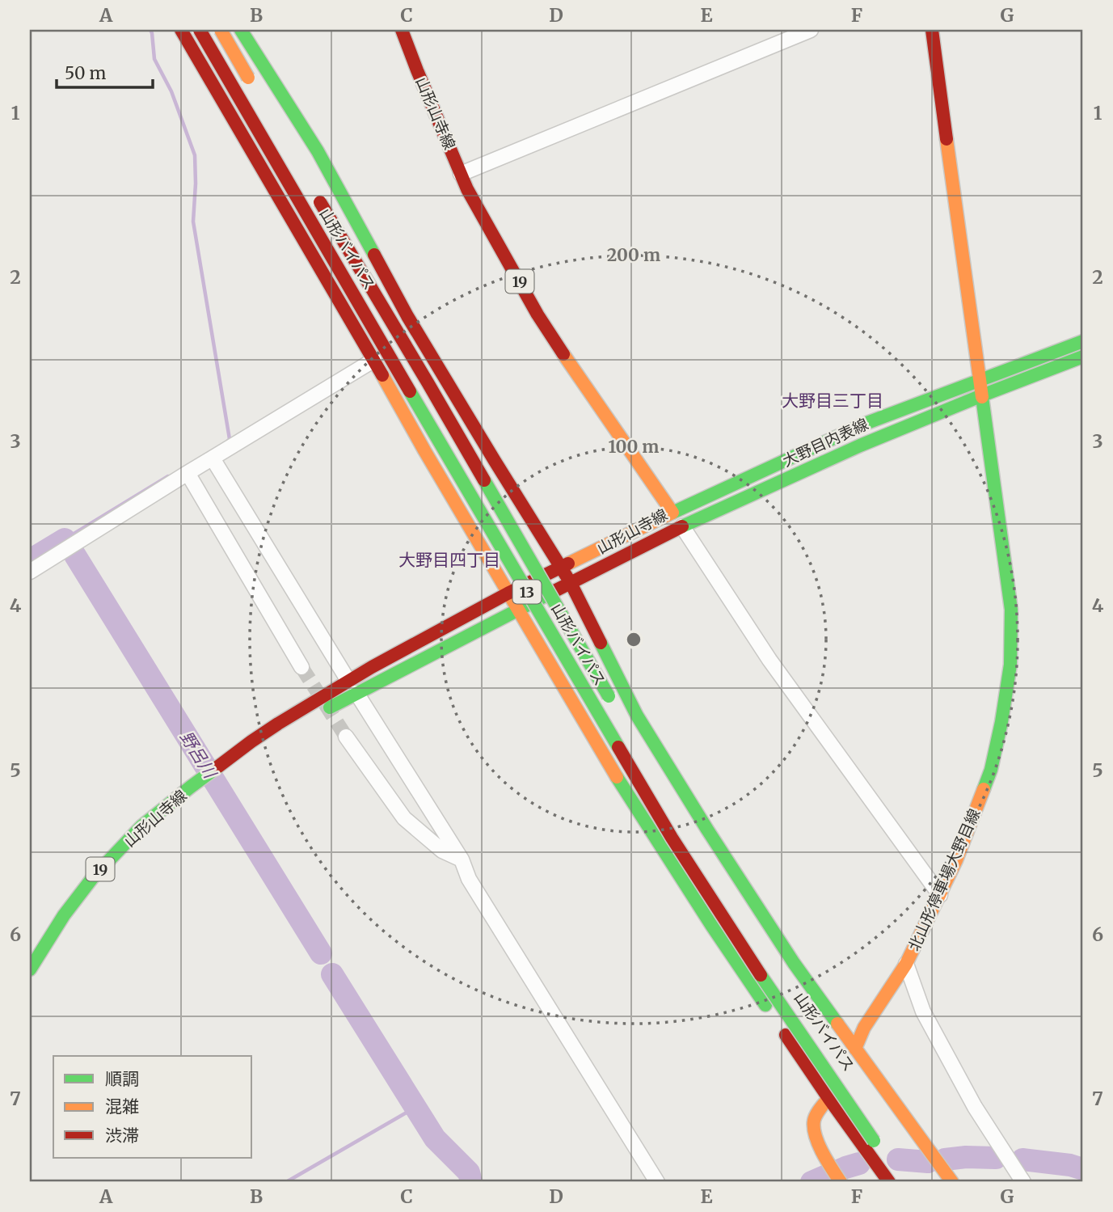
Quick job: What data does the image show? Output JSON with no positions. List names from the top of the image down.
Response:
{
  "streets": {
    "main road": [
      "山形山寺線",
      "山形バイパス",
      "19",
      "大野目内表線",
      "13",
      "北山形停車場大野目線"
    ]
  },
  "crossings": [
    ["山形山寺線", "大野目内表線"],
    ["大野目内表線", "北山形停車場大野目線"]
  ],
  "districts": ["大野目三丁目", "大野目四丁目"],
  "water": ["野呂川"],
  "legend": ["順調", "混雑", "渋滞"],
  "scale_bar": "50 m",
  "grid": {
    "columns": [
      "A",
      "B",
      "C",
      "D",
      "E",
      "F",
      "G"
    ],
    "rows": [
      "1",
      "2",
      "3",
      "4",
      "5",
      "6",
      "7"
    ]
  },
  "rings": ["200 m", "100 m"]
}
